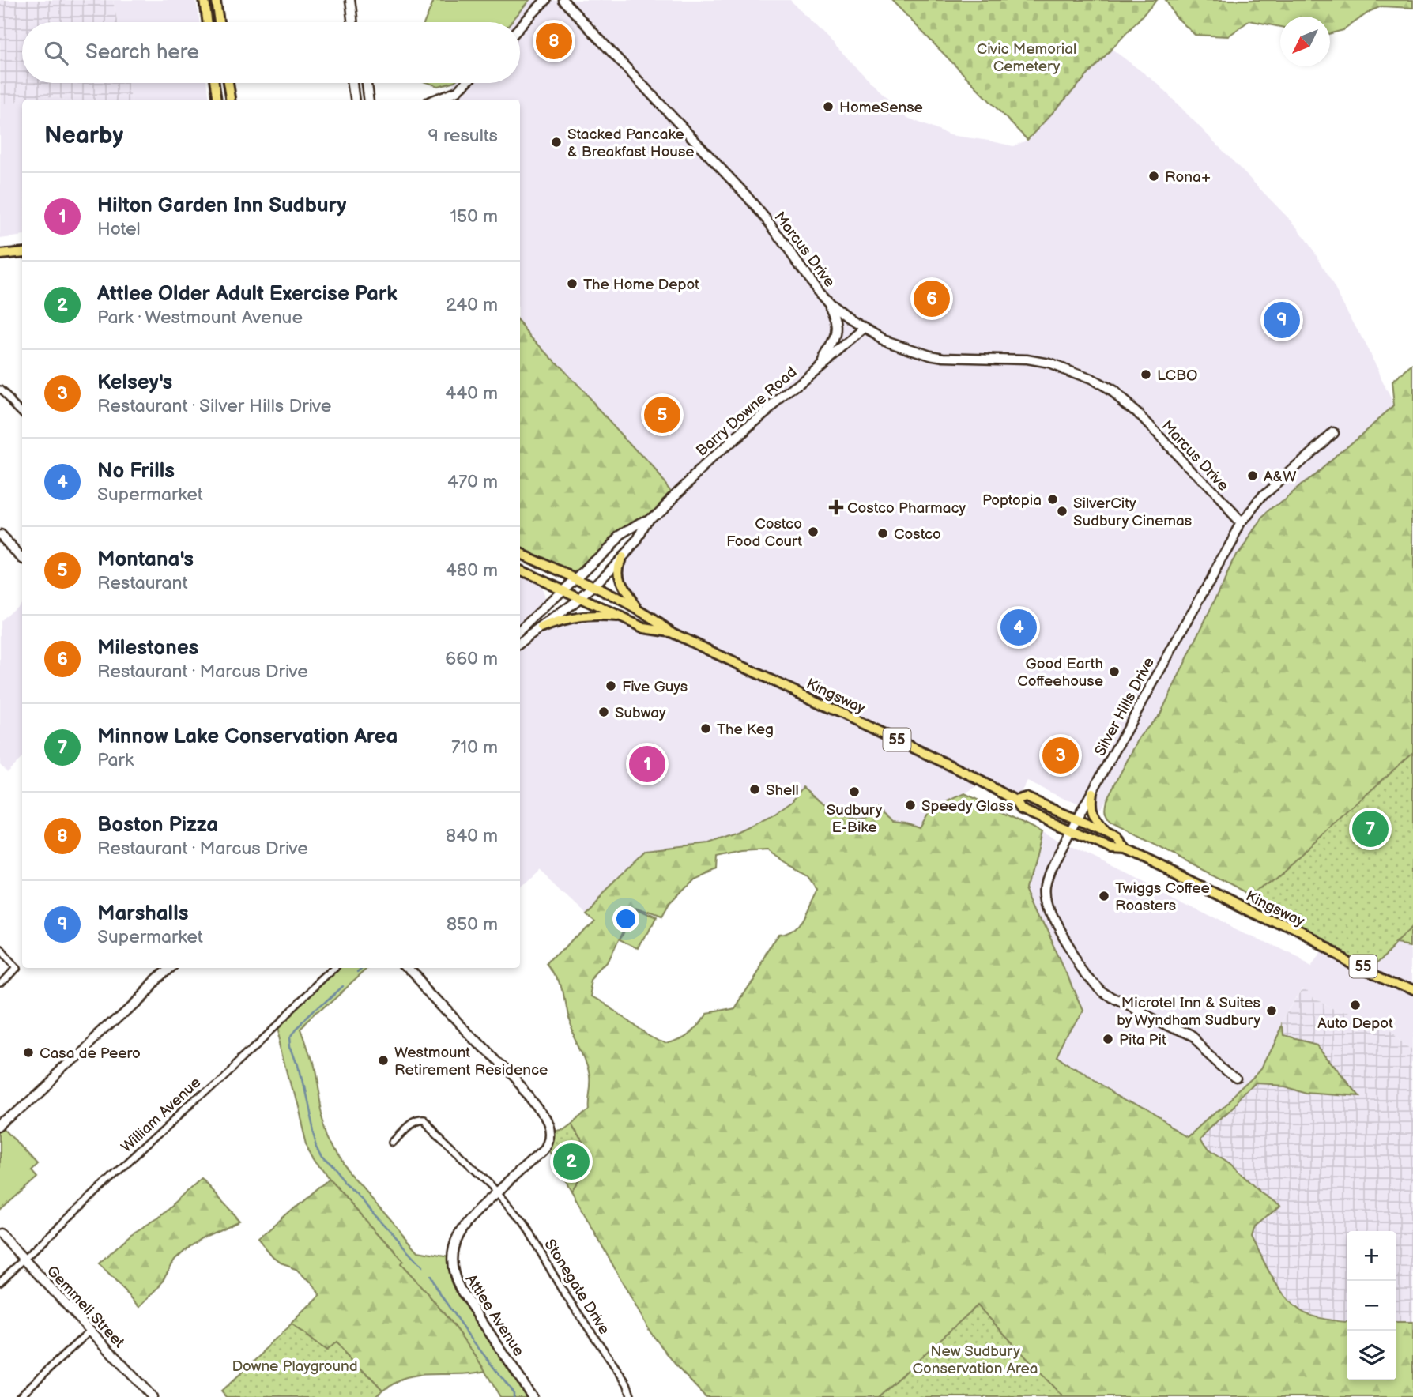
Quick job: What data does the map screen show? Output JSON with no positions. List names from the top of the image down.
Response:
{
  "streets": {
    "main road": ["Kingsway", "55"],
    "street": [
      "Marcus Drive",
      "Barry Downe Road",
      "Silver Hills Drive",
      "William Avenue",
      "Stonegate Drive",
      "Gemmell Street",
      "Attlee Avenue"
    ]
  },
  "crossings": [
    ["Marcus Drive", "Barry Downe Road"],
    ["Marcus Drive", "Silver Hills Drive"],
    ["Barry Downe Road", "Kingsway"],
    ["Kingsway", "Silver Hills Drive"],
    ["William Avenue", "Gemmell Street"],
    ["Stonegate Drive", "Attlee Avenue"]
  ],
  "parks": ["Civic Memorial Cemetery", "New Sudbury Conservation Area", "Downe Playground"],
  "places": {
    "other": [
      "HomeSense",
      "Stacked Pancake & Breakfast House",
      "Rona+",
      "The Home Depot",
      "LCBO",
      "A&W",
      "Poptopia",
      "SilverCity Sudbury Cinemas",
      "Costco Food Court",
      "Costco",
      "Good Earth Coffeehouse",
      "Five Guys",
      "Subway",
      "The Keg",
      "Shell",
      "Sudbury E-Bike",
      "Speedy Glass",
      "Twiggs Coffee Roasters",
      "Auto Depot",
      "Microtel Inn & Suites by Wyndham Sudbury",
      "Pita Pit",
      "Casa de Peero",
      "Westmount Retirement Residence"
    ],
    "health": ["Costco Pharmacy"]
  },
  "north": "bottom left",
  "page": {
    "pins": [
      "8",
      "6",
      "9",
      "5",
      "4",
      "3",
      "1",
      "7",
      "2"
    ],
    "search": "Search here",
    "heading": ["Nearby", "9 results"],
    "list": [
      {
        "mark": "1",
        "name": "Hilton Garden Inn Sudbury",
        "note": "Hotel",
        "value": "150 m"
      },
      {
        "mark": "2",
        "name": "Attlee Older Adult Exercise Park",
        "note": "Park · Westmount Avenue",
        "value": "240 m"
      },
      {
        "mark": "3",
        "name": "Kelsey's",
        "note": "Restaurant · Silver Hills Drive",
        "value": "440 m"
      },
      {
        "mark": "4",
        "name": "No Frills",
        "note": "Supermarket",
        "value": "470 m"
      },
      {
        "mark": "5",
        "name": "Montana's",
        "note": "Restaurant",
        "value": "480 m"
      },
      {
        "mark": "6",
        "name": "Milestones",
        "note": "Restaurant · Marcus Drive",
        "value": "660 m"
      },
      {
        "mark": "7",
        "name": "Minnow Lake Conservation Area",
        "note": "Park",
        "value": "710 m"
      },
      {
        "mark": "8",
        "name": "Boston Pizza",
        "note": "Restaurant · Marcus Drive",
        "value": "840 m"
      },
      {
        "mark": "9",
        "name": "Marshalls",
        "note": "Supermarket",
        "value": "850 m"
      }
    ],
    "map_buttons": ["+", "−"]
  }
}
